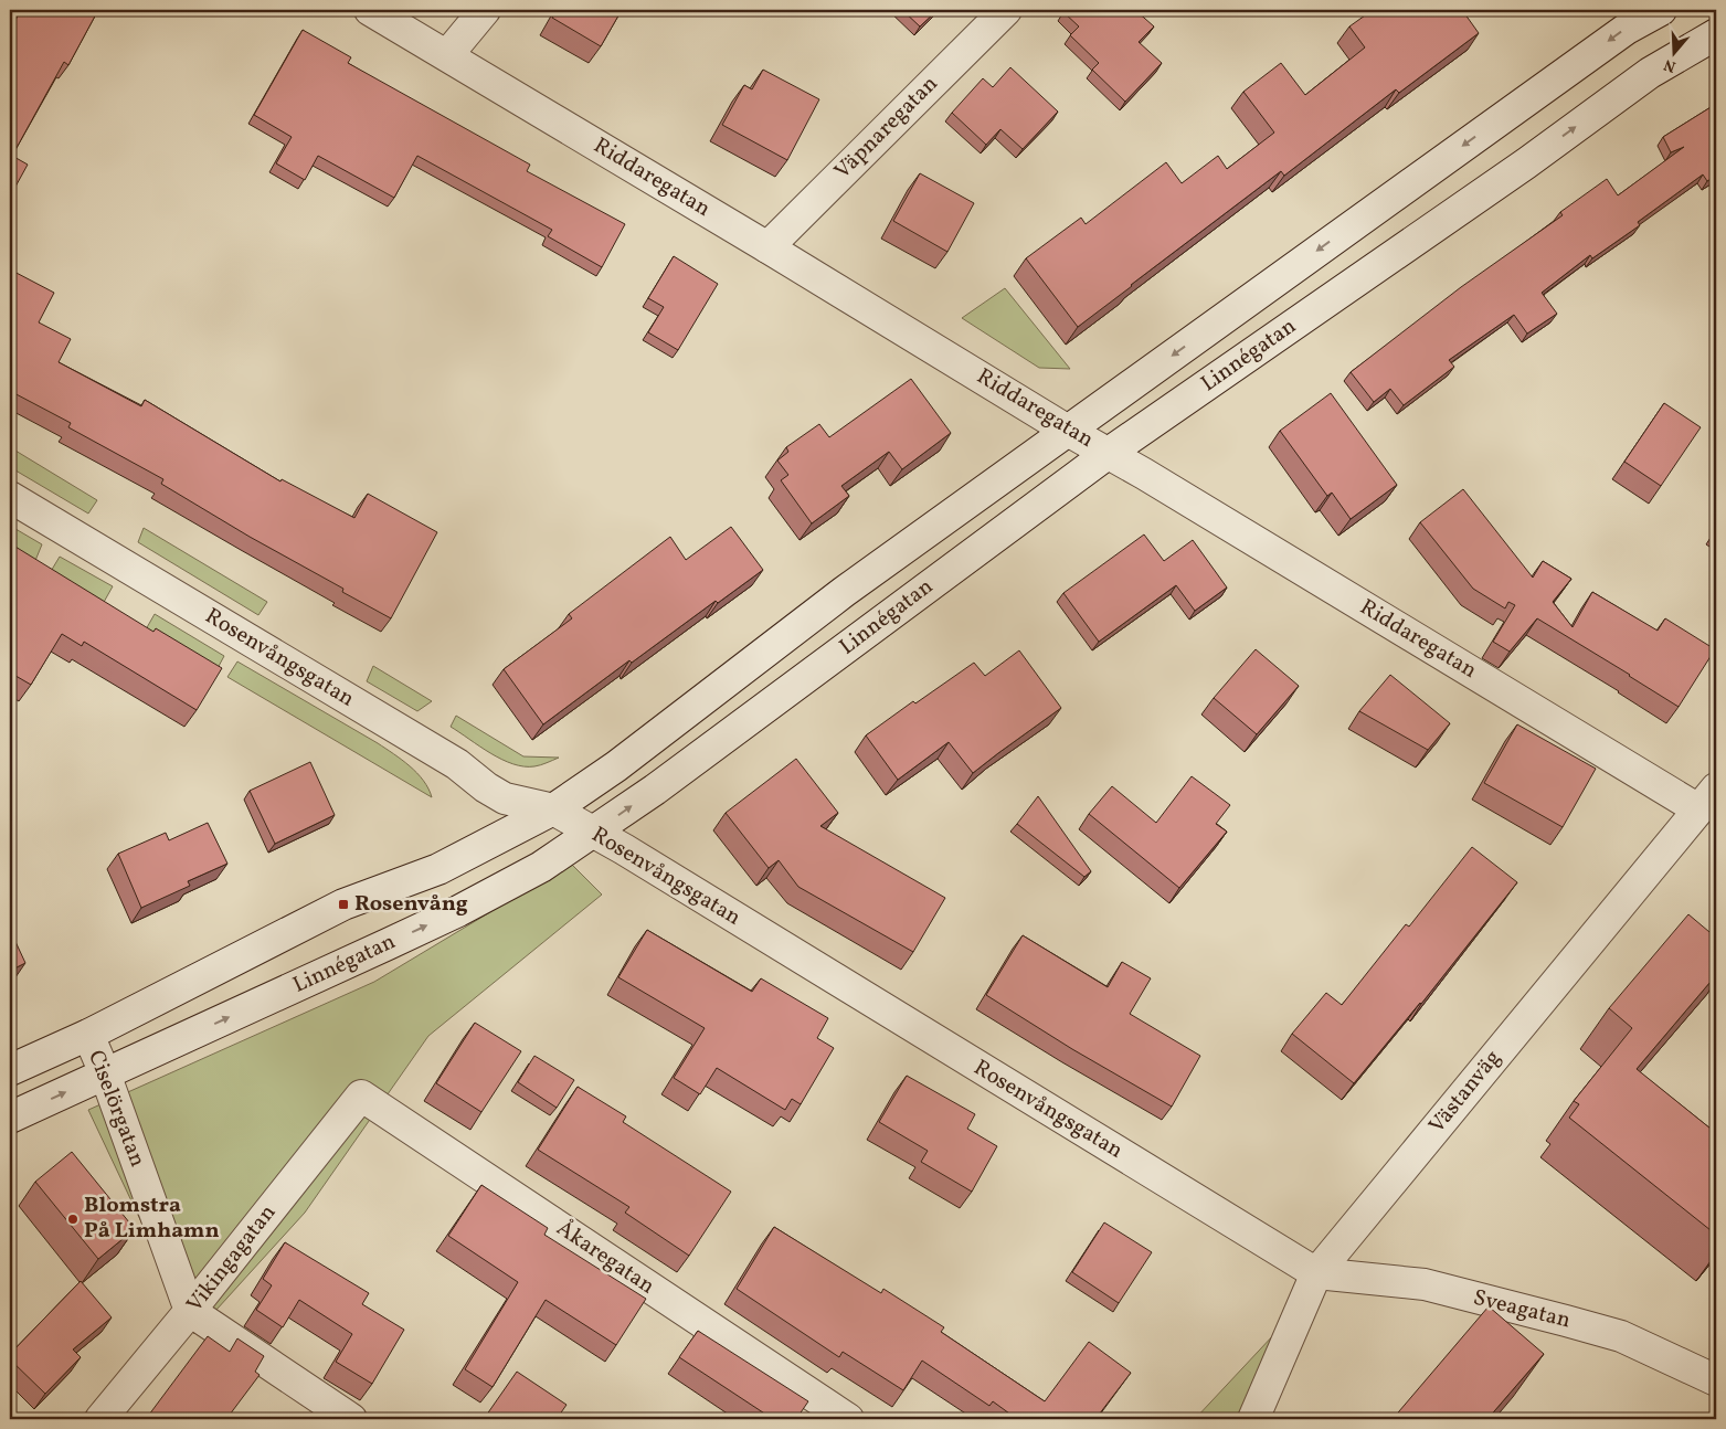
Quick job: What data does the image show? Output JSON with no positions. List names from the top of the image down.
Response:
{
  "streets": {
    "street": [
      "Väpnaregatan",
      "Riddaregatan",
      "Linnégatan",
      "Rosenvångsgatan",
      "Västanväg",
      "Ciselörgatan",
      "Åkaregatan",
      "Vikingagatan",
      "Sveagatan"
    ]
  },
  "crossings": [
    ["Väpnaregatan", "Riddaregatan"],
    ["Riddaregatan", "Linnégatan"],
    ["Riddaregatan", "Västanväg"],
    ["Linnégatan", "Rosenvångsgatan"],
    ["Linnégatan", "Ciselörgatan"],
    ["Rosenvångsgatan", "Västanväg"],
    ["Rosenvångsgatan", "Sveagatan"],
    ["Västanväg", "Sveagatan"],
    ["Ciselörgatan", "Vikingagatan"],
    ["Åkaregatan", "Vikingagatan"]
  ],
  "places": {
    "transit": ["Rosenvång"],
    "other": ["Blomstra På Limhamn"]
  },
  "north": "bottom"
}
